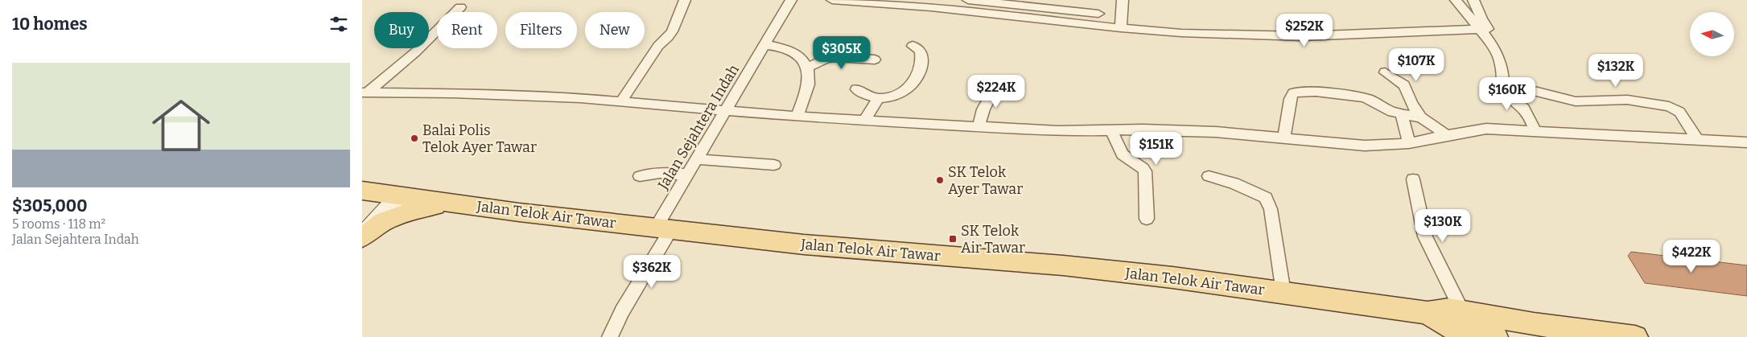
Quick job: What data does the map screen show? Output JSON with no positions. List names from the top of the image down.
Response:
{
  "streets": {
    "main road": ["Jalan Telok Air Tawar"],
    "street": ["Jalan Sejahtera Indah"]
  },
  "crossings": [
    ["Jalan Sejahtera Indah", "Jalan Telok Air Tawar"]
  ],
  "places": {
    "other": ["Balai Polis Telok Ayer Tawar", "SK Telok Ayer Tawar"],
    "transit": ["SK Telok Air Tawar"]
  },
  "north": "left",
  "page": {
    "heading": "10 homes",
    "chip": [
      "Buy",
      "Rent",
      "Filters",
      "New"
    ],
    "price": [
      "$252K",
      "$305K",
      "$107K",
      "$132K",
      "$224K",
      "$160K",
      "$151K",
      "$130K",
      "$422K",
      "$362K"
    ],
    "list": [
      {
        "name": "$305,000",
        "note": "5 rooms · 118 m² · Jalan Sejahtera Indah"
      }
    ]
  }
}
